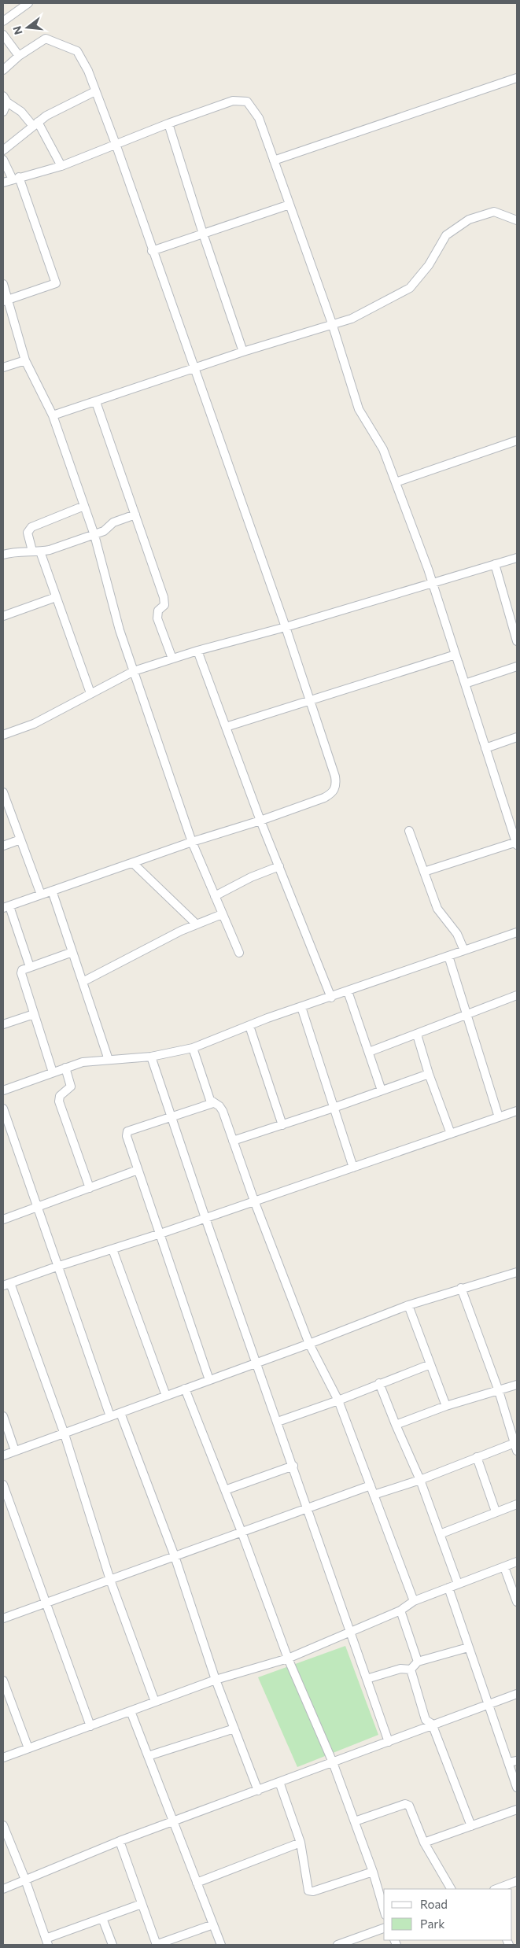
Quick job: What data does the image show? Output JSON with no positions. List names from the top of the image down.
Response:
{
  "legend": ["Road", "Park"],
  "north": "left"
}
